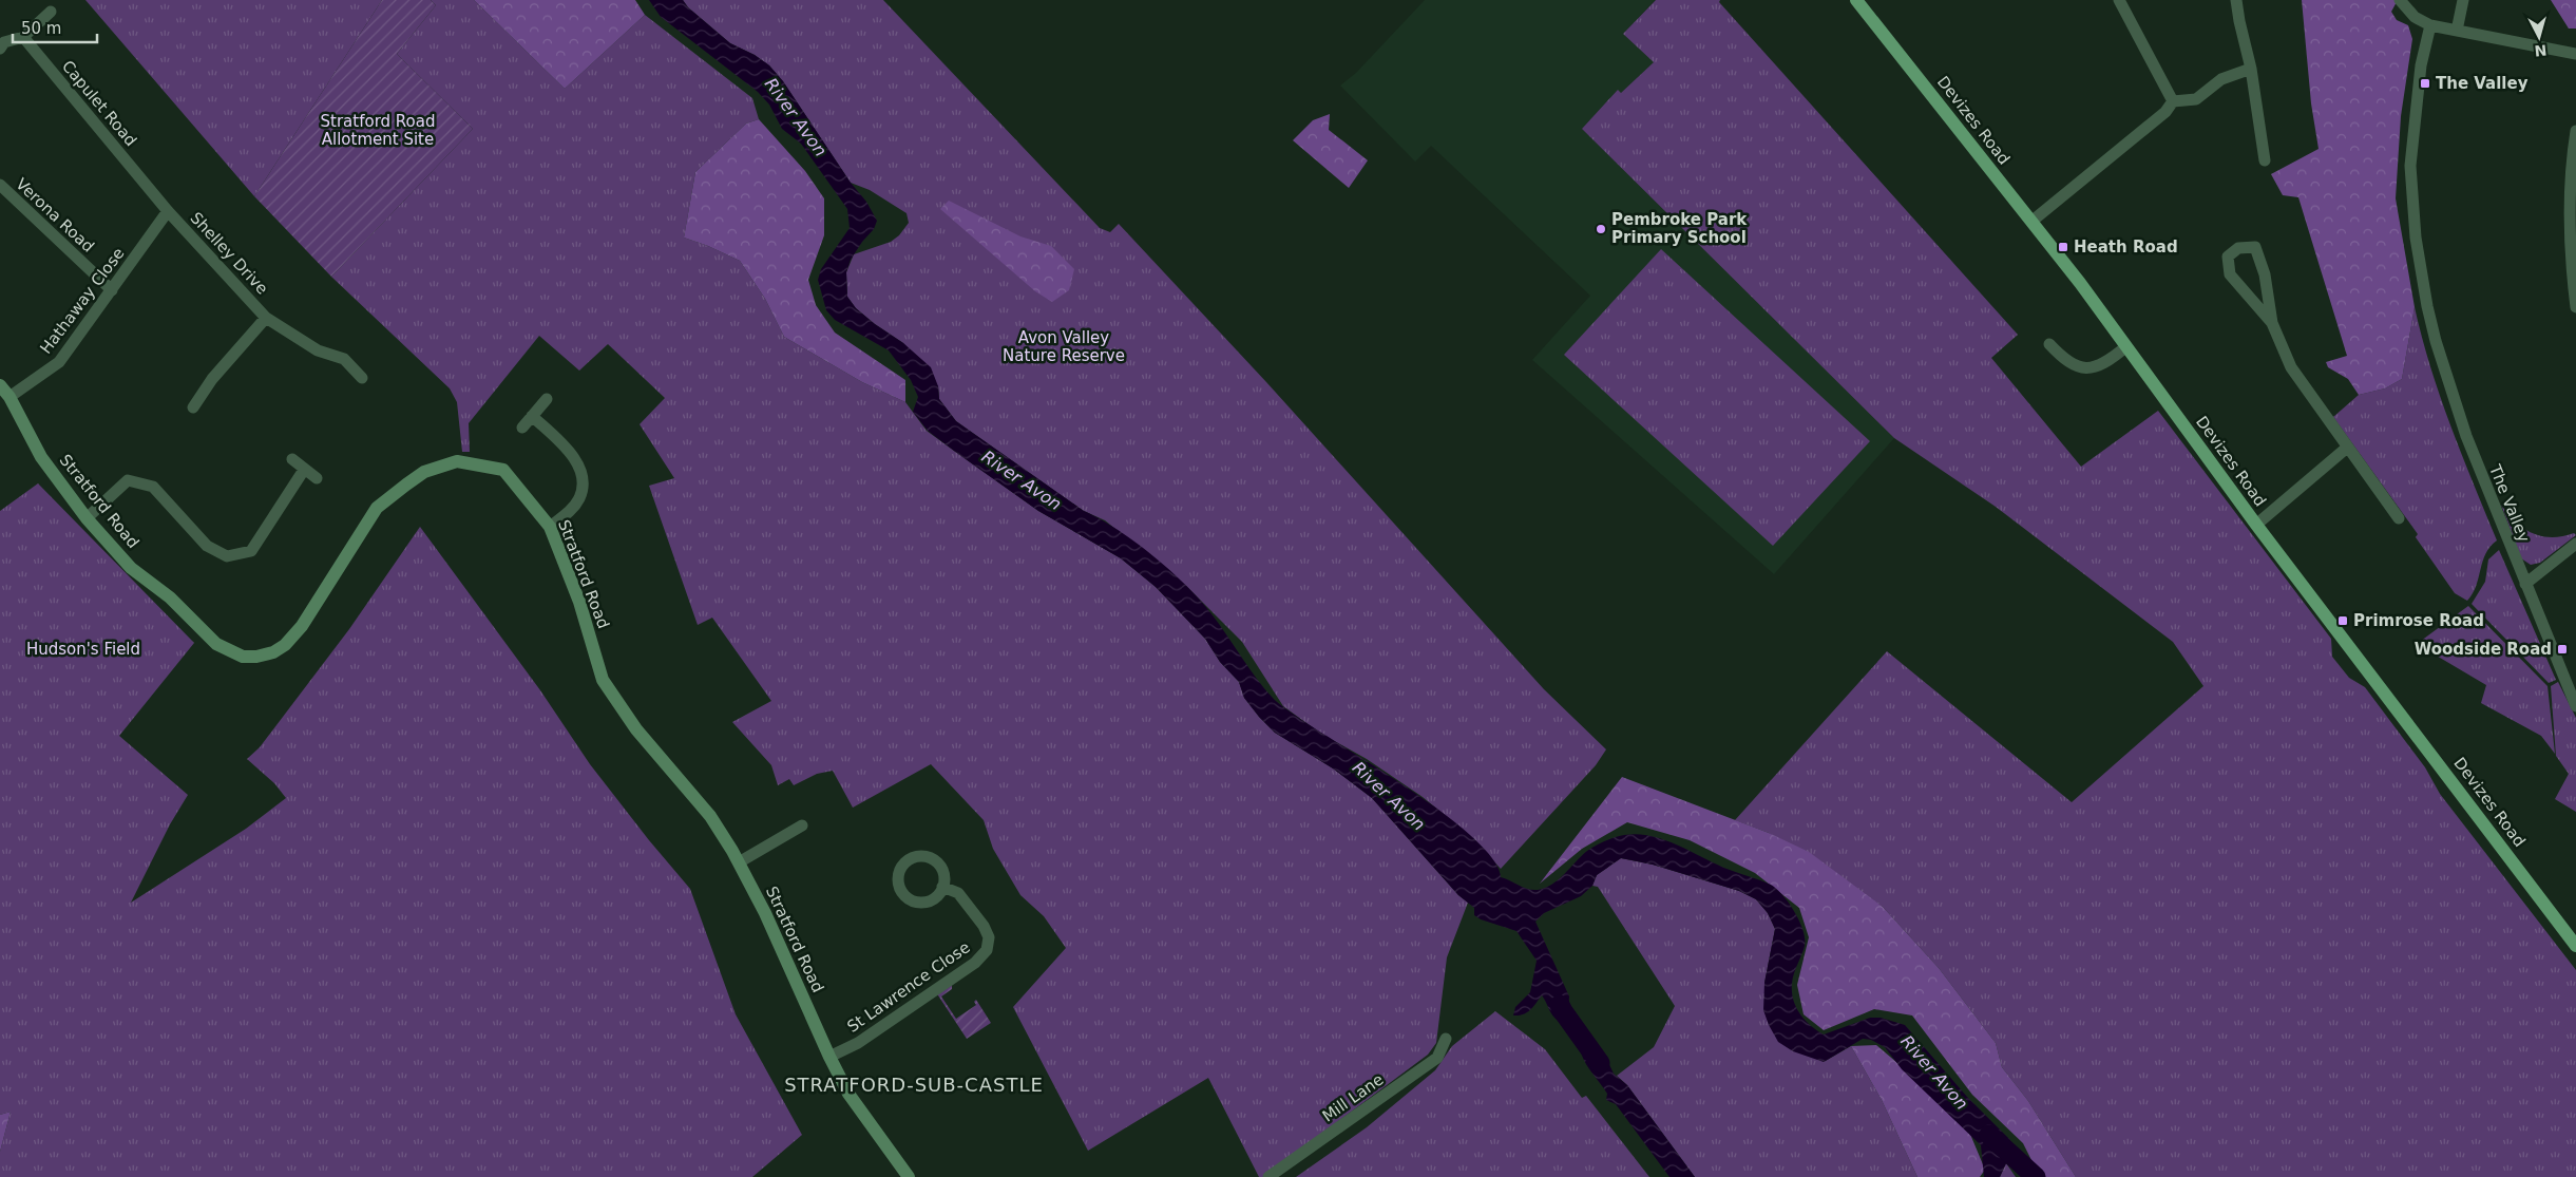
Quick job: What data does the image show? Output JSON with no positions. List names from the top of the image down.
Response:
{
  "streets": {
    "main road": ["Devizes Road"],
    "street": [
      "Capulet Road",
      "Verona Road",
      "Shelley Drive",
      "Hathaway Close",
      "Stratford Road",
      "The Valley",
      "St Lawrence Close",
      "Mill Lane"
    ]
  },
  "crossings": [
    ["Capulet Road", "Shelley Drive"],
    ["Capulet Road", "Hathaway Close"],
    ["Verona Road", "Hathaway Close"],
    ["Shelley Drive", "Hathaway Close"],
    ["Hathaway Close", "Stratford Road"],
    ["Stratford Road", "St Lawrence Close"]
  ],
  "districts": ["STRATFORD-SUB-CASTLE"],
  "water": ["River Avon"],
  "parks": ["Stratford Road Allotment Site", "Avon Valley Nature Reserve", "Hudson's Field"],
  "places": {
    "transit": [
      "The Valley",
      "Heath Road",
      "Primrose Road",
      "Woodside Road"
    ],
    "other": ["Pembroke Park Primary School"]
  },
  "scale_bar": "50 m",
  "north": "bottom"
}
